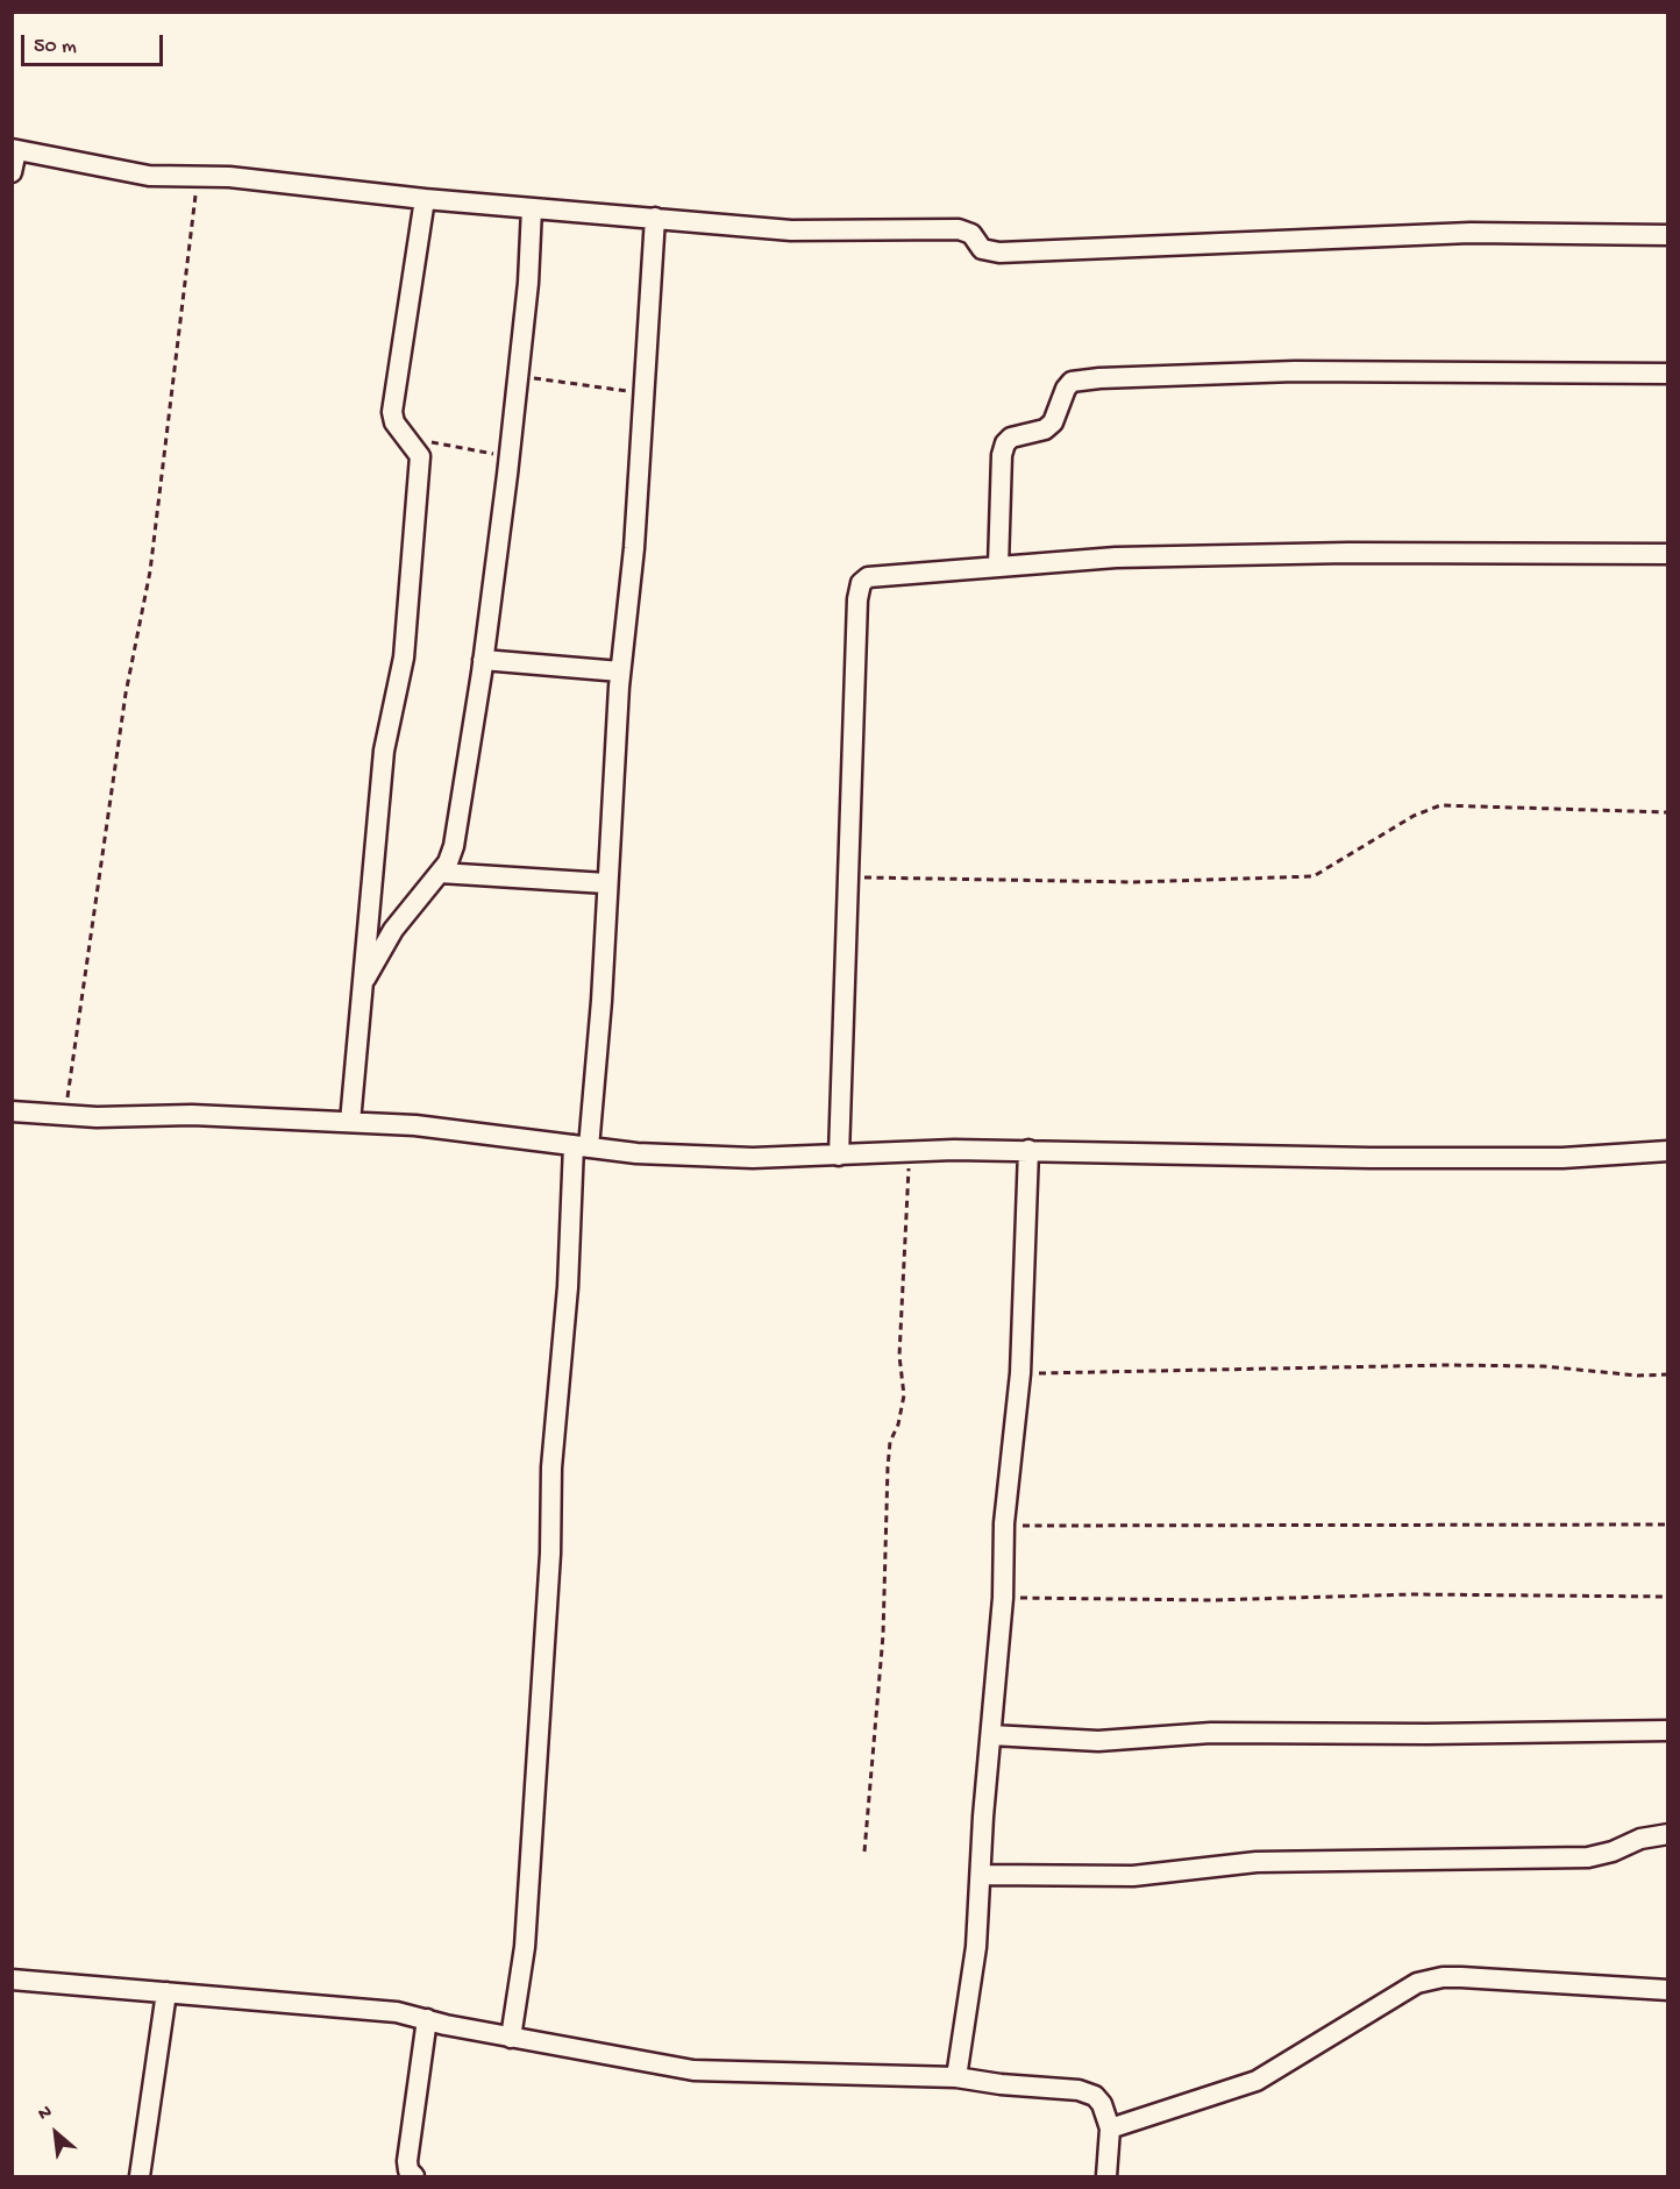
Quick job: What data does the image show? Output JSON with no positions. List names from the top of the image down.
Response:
{
  "scale_bar": "50 m",
  "north": "top left"
}
